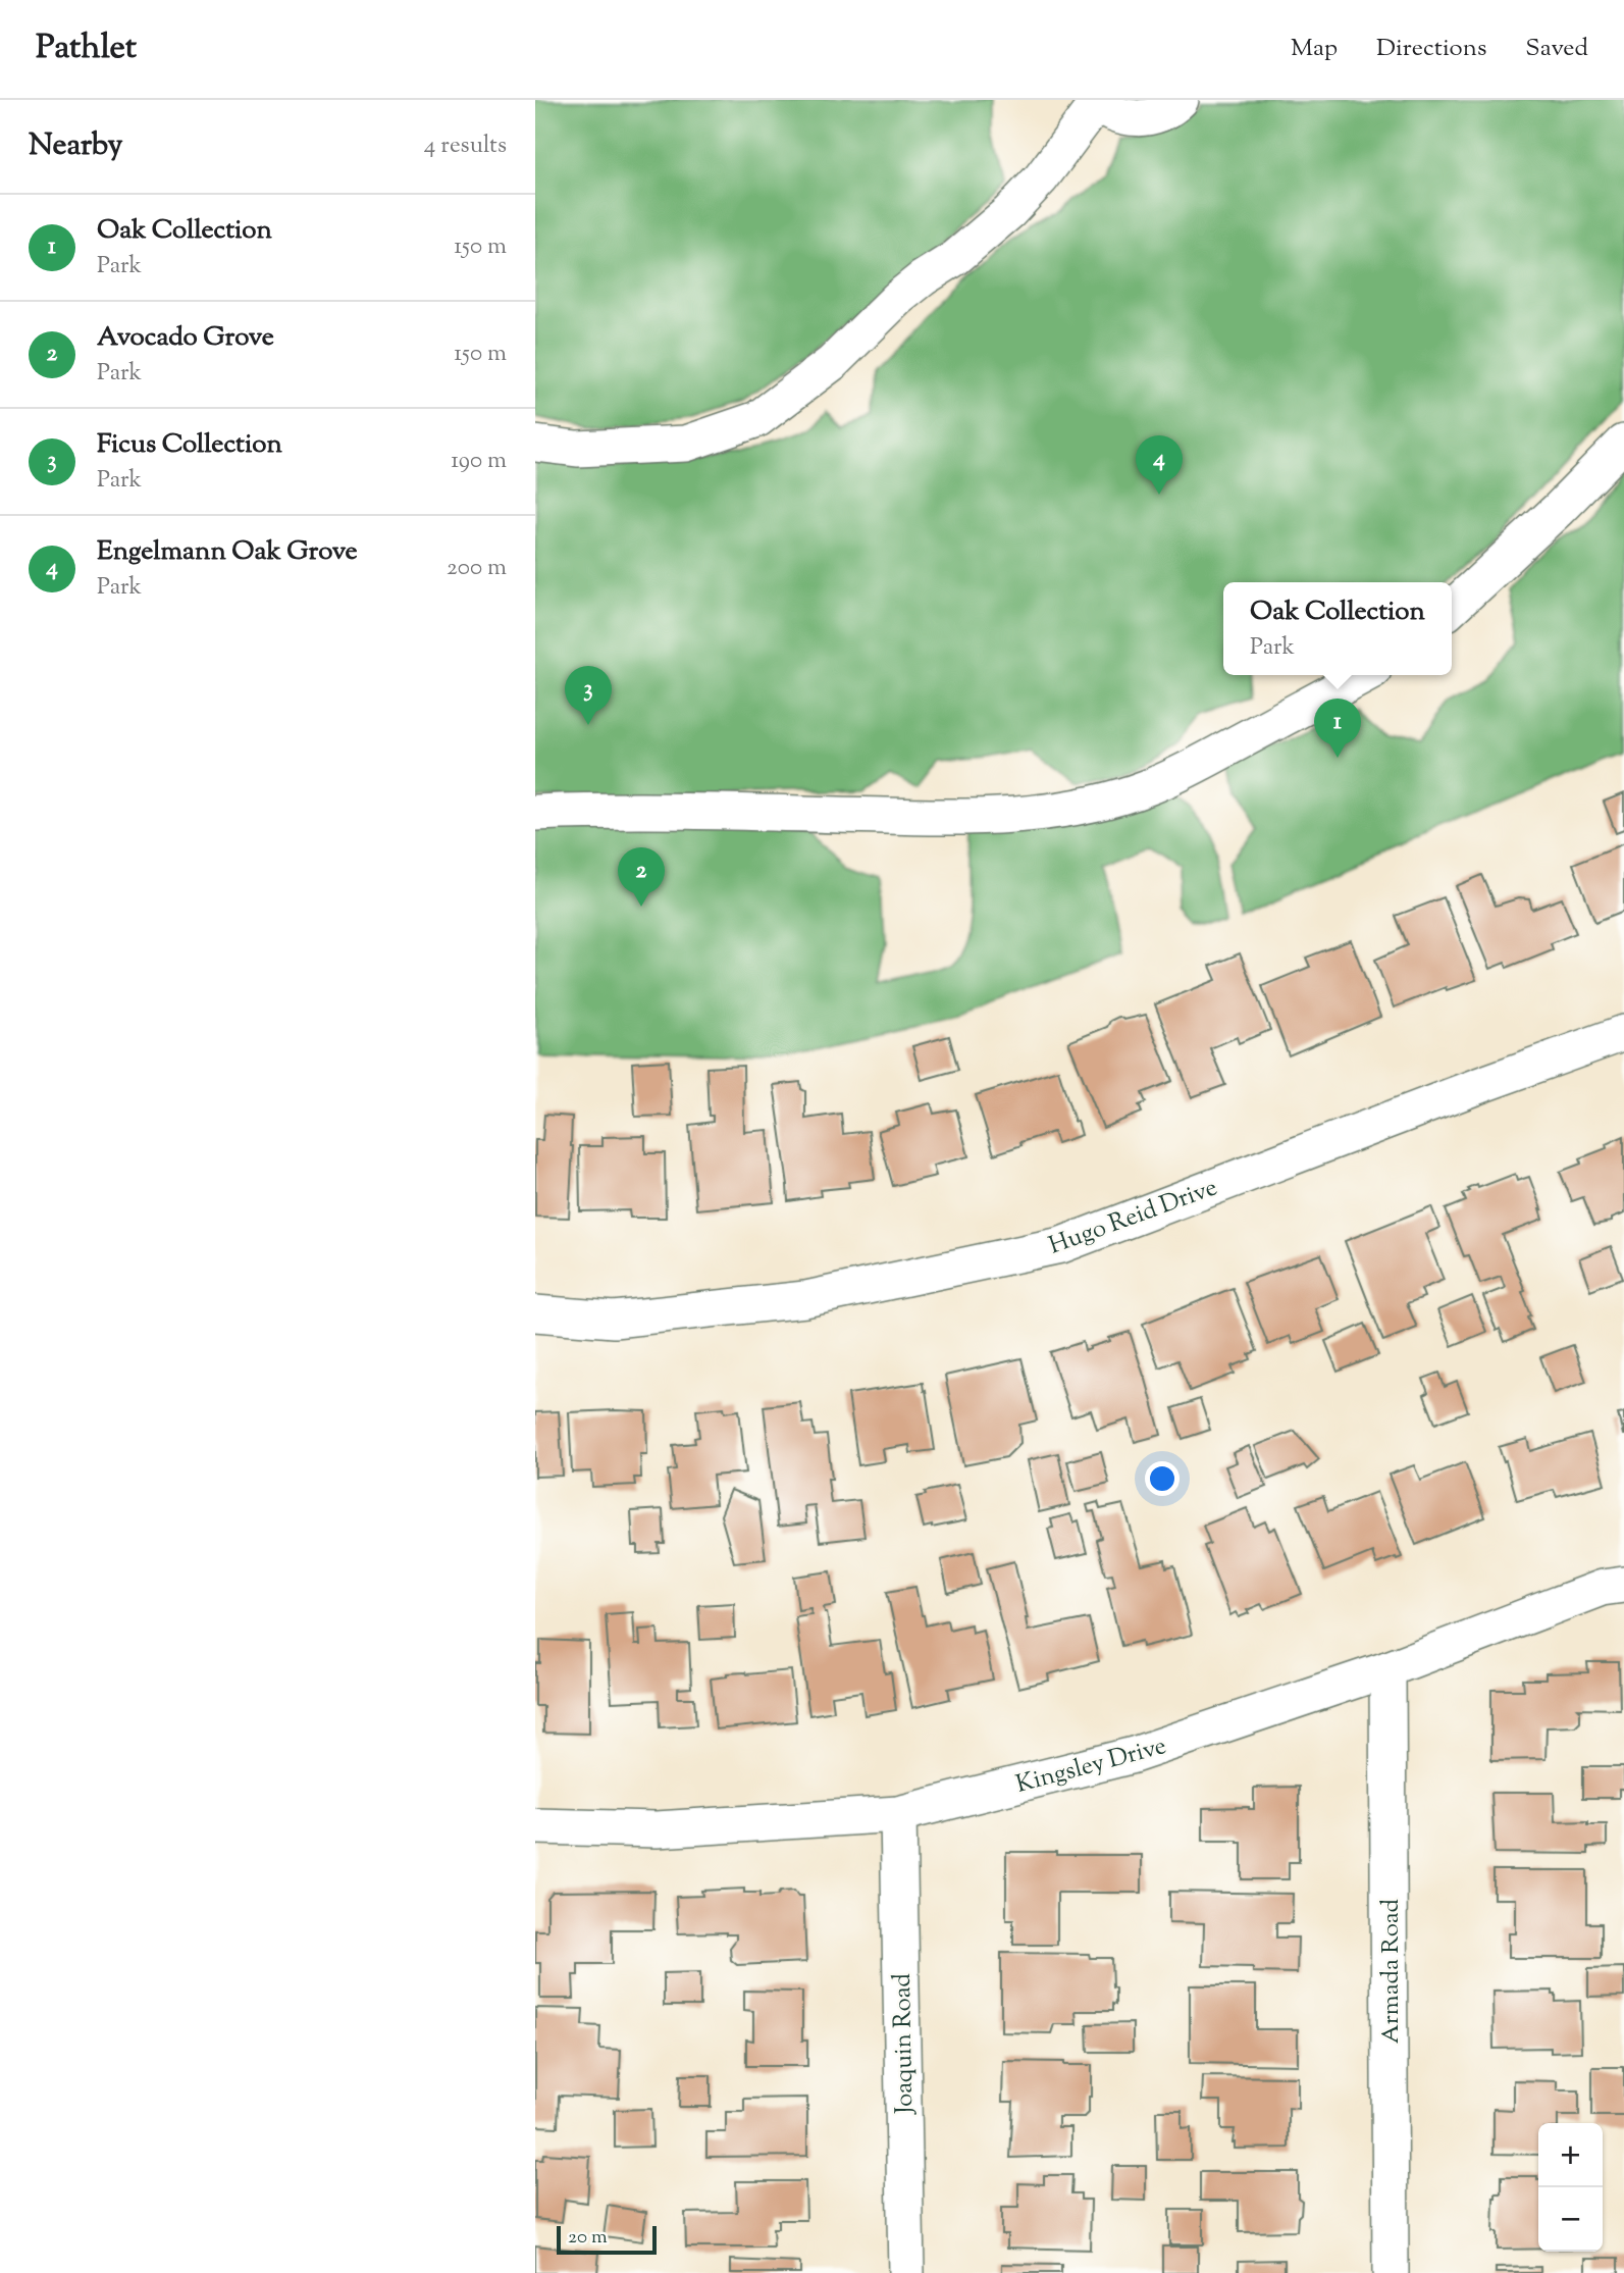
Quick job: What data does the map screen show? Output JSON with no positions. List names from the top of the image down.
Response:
{
  "streets": {
    "street": [
      "Hugo Reid Drive",
      "Kingsley Drive",
      "Armada Road",
      "Joaquin Road"
    ]
  },
  "crossings": [
    ["Kingsley Drive", "Armada Road"],
    ["Kingsley Drive", "Joaquin Road"]
  ],
  "scale_bar": "20 m",
  "page": {
    "header": "Pathlet",
    "nav": ["Map", "Directions", "Saved"],
    "heading": ["Nearby", "4 results"],
    "list": [
      {
        "mark": "1",
        "name": "Oak Collection",
        "note": "Park",
        "value": "150 m"
      },
      {
        "mark": "2",
        "name": "Avocado Grove",
        "note": "Park",
        "value": "150 m"
      },
      {
        "mark": "3",
        "name": "Ficus Collection",
        "note": "Park",
        "value": "190 m"
      },
      {
        "mark": "4",
        "name": "Engelmann Oak Grove",
        "note": "Park",
        "value": "200 m"
      }
    ],
    "pins": [
      "4",
      "3",
      "1",
      "2"
    ],
    "popup": ["Oak Collection", "Park"],
    "map_buttons": ["+", "−"],
    "scale": "20 m"
  }
}
